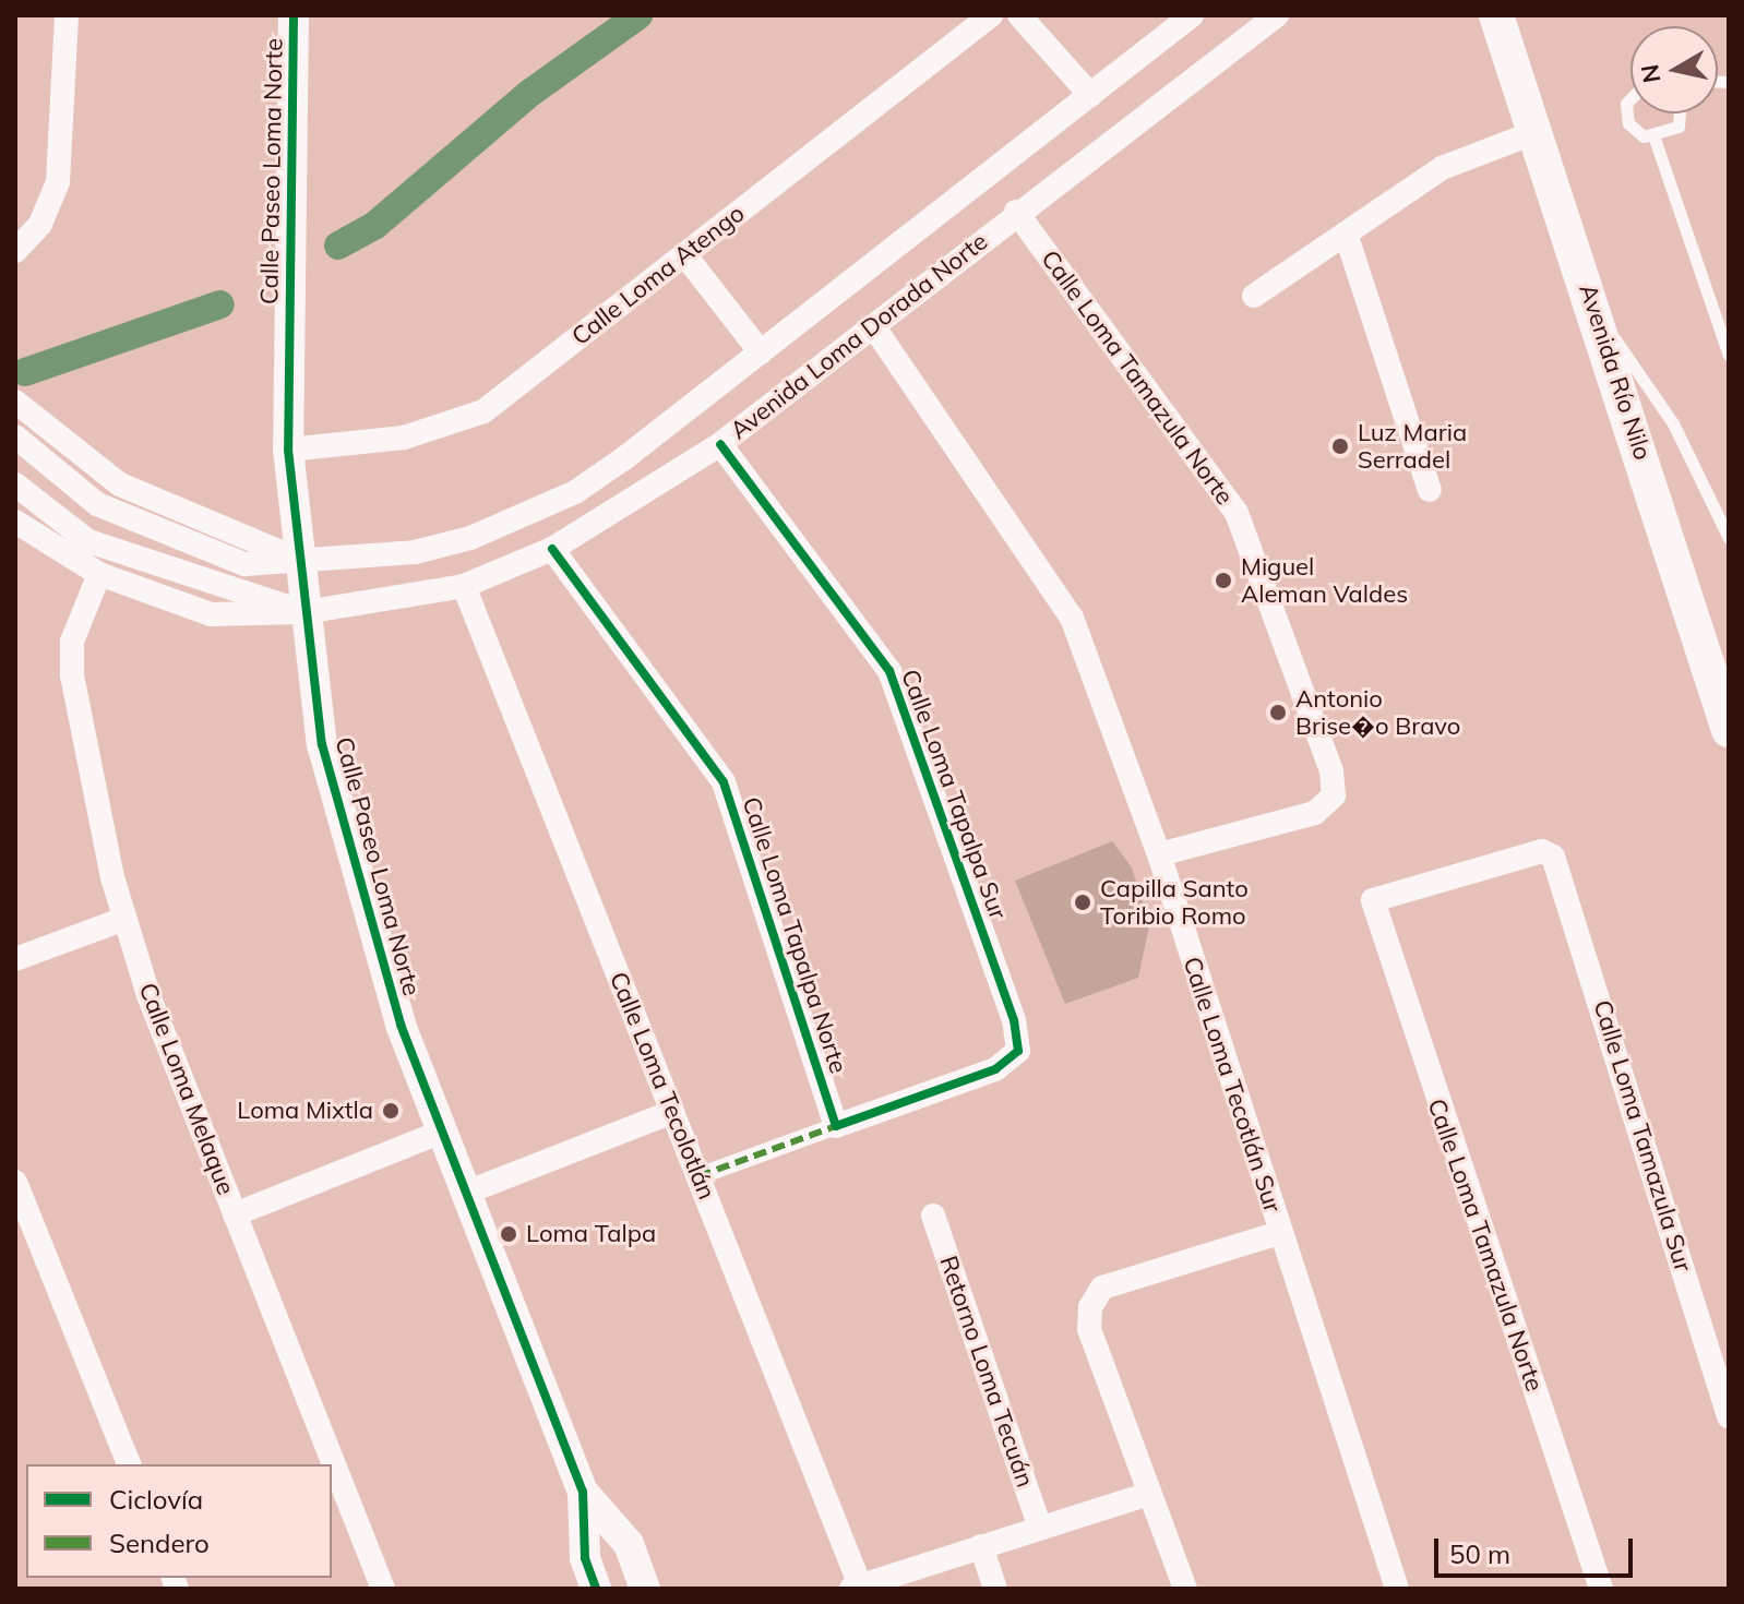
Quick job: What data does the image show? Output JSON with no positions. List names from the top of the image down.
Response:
{
  "streets": {
    "main road": ["Avenida Río Nilo"],
    "street": [
      "Calle Paseo Loma Norte",
      "Calle Loma Atengo",
      "Avenida Loma Dorada Norte",
      "Calle Loma Tamazula Norte",
      "Calle Loma Tapalpa Sur",
      "Calle Loma Tapalpa Norte",
      "Calle Loma Tecotlán Sur",
      "Calle Loma Tecolotlán",
      "Calle Loma Melaque",
      "Calle Loma Tamazula Sur",
      "Retorno Loma Tecuán"
    ]
  },
  "crossings": [
    ["Calle Paseo Loma Norte", "Calle Loma Atengo"],
    ["Calle Paseo Loma Norte", "Avenida Loma Dorada Norte"],
    ["Avenida Loma Dorada Norte", "Calle Loma Tamazula Norte"],
    ["Avenida Loma Dorada Norte", "Calle Loma Tapalpa Sur"],
    ["Avenida Loma Dorada Norte", "Calle Loma Tapalpa Norte"],
    ["Avenida Loma Dorada Norte", "Calle Loma Tecotlán Sur"],
    ["Avenida Loma Dorada Norte", "Calle Loma Tecolotlán"],
    ["Avenida Loma Dorada Norte", "Calle Loma Melaque"],
    ["Calle Loma Tamazula Norte", "Calle Loma Tecotlán Sur"],
    ["Calle Loma Tamazula Norte", "Calle Loma Tamazula Sur"],
    ["Calle Loma Tapalpa Sur", "Calle Loma Tapalpa Norte"]
  ],
  "places": [
    "Luz Maria Serradel",
    "Miguel Aleman Valdes",
    "Antonio Brise�o Bravo",
    "Capilla Santo Toribio Romo",
    "Loma Mixtla",
    "Loma Talpa"
  ],
  "legend": ["Ciclovía", "Sendero"],
  "scale_bar": "50 m",
  "north": "left"
}
